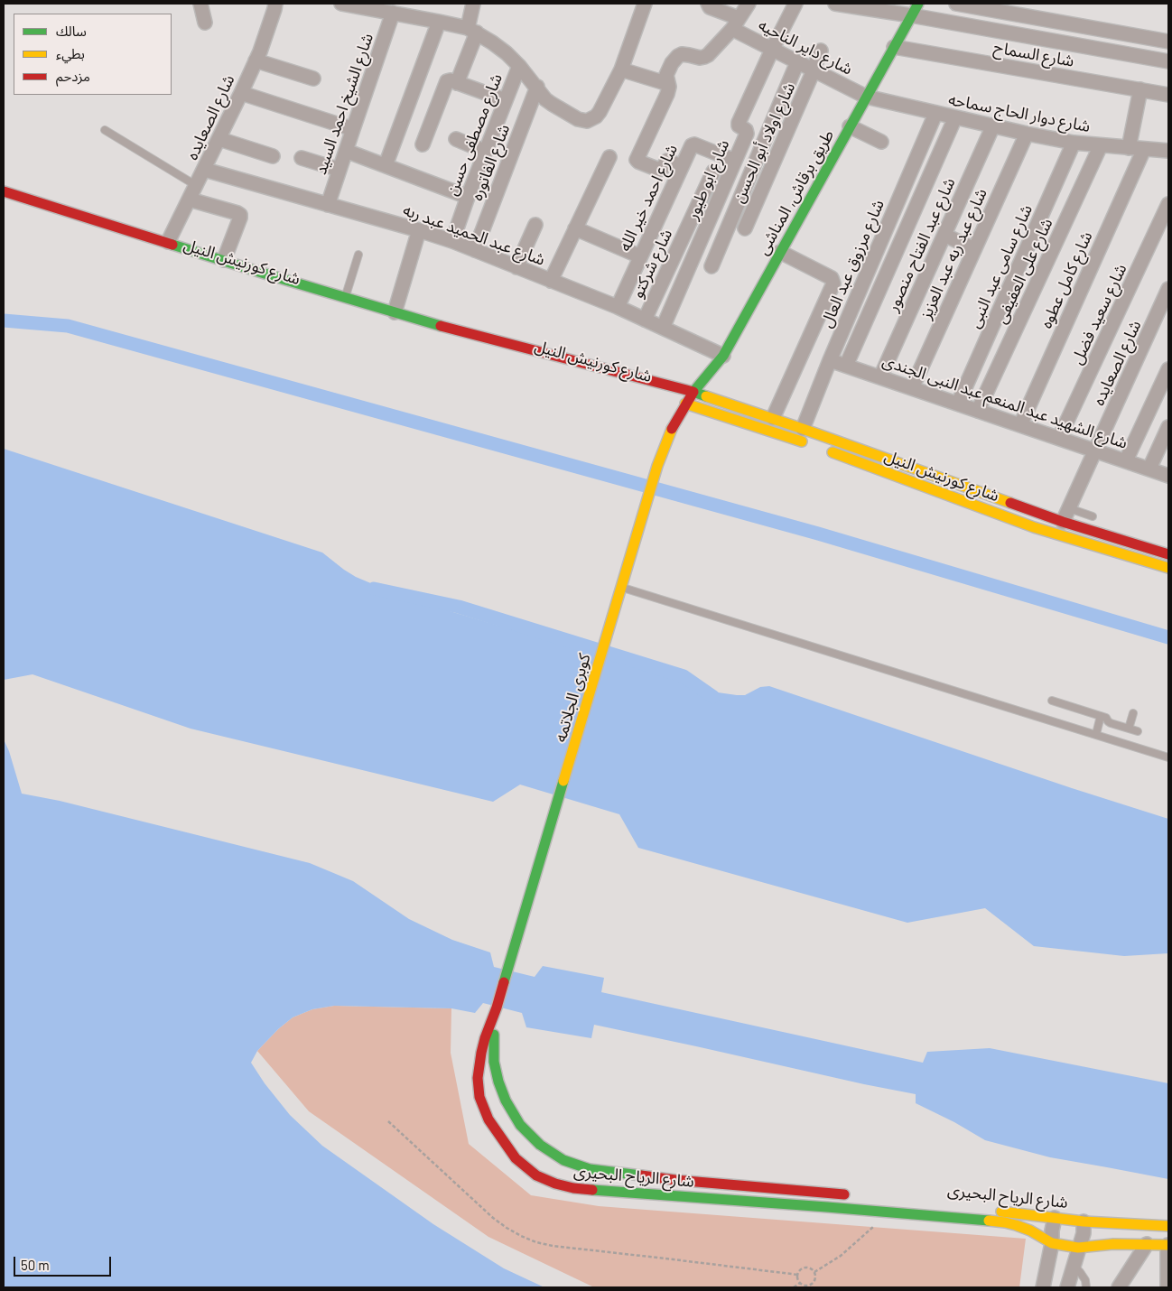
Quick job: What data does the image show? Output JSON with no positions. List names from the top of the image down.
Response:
{
  "streets": {
    "main road": [
      "طريق برقاش, المناشى",
      "شارع كورنيش النيل",
      "كوبرى الجلاتمه",
      "شارع الرياح البحيرى"
    ],
    "street": [
      "شارع داير الناحيه",
      "شارع السماح",
      "شارع الشيخ احمد السيد",
      "شارع دوار الحاج سماحه",
      "شارع الصعايده",
      "شارع مصطفى حسن",
      "شارع اولاد أبو الحسن",
      "شارع الفاتوره",
      "شارع ابو طيور",
      "شارع احمد خير الله",
      "شارع عبد الحميد عبد ربه",
      "شارع عبد الفتاح منصور",
      "شارع عبد ربه عبد العزيز",
      "شارع شركتو",
      "شارع مرزوق عبد العال",
      "شارع سامى عبد النبى",
      "شارع على العفيفى",
      "شارع كامل عطوه",
      "شارع سعيد فضل",
      "شارع الشهيد عبد المنعم عبد النبى الجندى"
    ]
  },
  "crossings": [
    ["شارع داير الناحيه", "شارع دوار الحاج سماحه"],
    ["شارع داير الناحيه", "شارع اولاد أبو الحسن"],
    ["شارع داير الناحيه", "شارع ابو طيور"],
    ["شارع داير الناحيه", "طريق برقاش, المناشى"],
    ["شارع السماح", "طريق برقاش, المناشى"],
    ["شارع الشيخ احمد السيد", "شارع عبد الحميد عبد ربه"],
    ["شارع دوار الحاج سماحه", "طريق برقاش, المناشى"],
    ["شارع دوار الحاج سماحه", "شارع عبد الفتاح منصور"],
    ["شارع دوار الحاج سماحه", "شارع عبد ربه عبد العزيز"],
    ["شارع دوار الحاج سماحه", "شارع مرزوق عبد العال"],
    ["شارع دوار الحاج سماحه", "شارع سامى عبد النبى"],
    ["شارع دوار الحاج سماحه", "شارع على العفيفى"],
    ["شارع دوار الحاج سماحه", "شارع كامل عطوه"],
    ["شارع الصعايده", "شارع عبد الحميد عبد ربه"],
    ["شارع الصعايده", "شارع كورنيش النيل"],
    ["شارع الصعايده", "شارع الشهيد عبد المنعم عبد النبى الجندى"],
    ["شارع مصطفى حسن", "شارع عبد الحميد عبد ربه"],
    ["شارع الفاتوره", "شارع عبد الحميد عبد ربه"],
    ["شارع ابو طيور", "شارع احمد خير الله"],
    ["شارع ابو طيور", "شارع عبد الحميد عبد ربه"],
    ["طريق برقاش, المناشى", "شارع عبد الحميد عبد ربه"],
    ["طريق برقاش, المناشى", "شارع كورنيش النيل"],
    ["طريق برقاش, المناشى", "كوبرى الجلاتمه"],
    ["شارع احمد خير الله", "شارع عبد الحميد عبد ربه"],
    ["شارع عبد الحميد عبد ربه", "شارع شركتو"],
    ["شارع عبد الفتاح منصور", "شارع الشهيد عبد المنعم عبد النبى الجندى"],
    ["شارع عبد ربه عبد العزيز", "شارع الشهيد عبد المنعم عبد النبى الجندى"],
    ["شارع كورنيش النيل", "شارع مرزوق عبد العال"],
    ["شارع كورنيش النيل", "كوبرى الجلاتمه"],
    ["شارع مرزوق عبد العال", "شارع الشهيد عبد المنعم عبد النبى الجندى"],
    ["شارع سامى عبد النبى", "شارع الشهيد عبد المنعم عبد النبى الجندى"],
    ["شارع على العفيفى", "شارع الشهيد عبد المنعم عبد النبى الجندى"],
    ["شارع كامل عطوه", "شارع الشهيد عبد المنعم عبد النبى الجندى"],
    ["شارع سعيد فضل", "شارع الشهيد عبد المنعم عبد النبى الجندى"],
    ["كوبرى الجلاتمه", "شارع الرياح البحيرى"]
  ],
  "legend": ["سالك", "بطيء", "مزدحم"],
  "scale_bar": "50 m"
}
